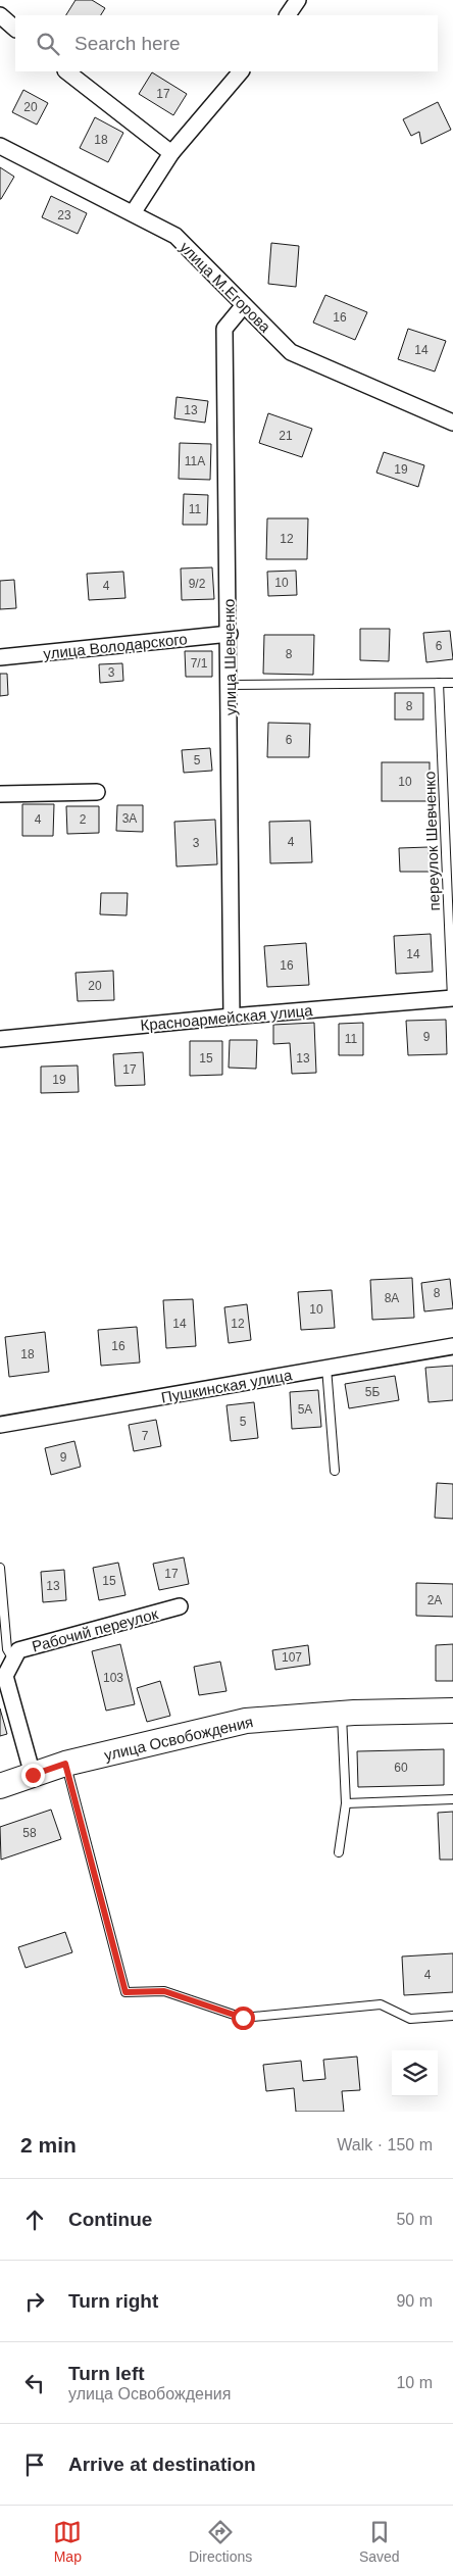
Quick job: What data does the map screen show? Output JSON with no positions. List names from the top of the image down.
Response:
{
  "streets": {
    "main road": ["улица Освобождения"],
    "street": [
      "улица М.Егорова",
      "улица Володарского",
      "улица Шевченко",
      "Красноармейская улица",
      "Пушкинская улица",
      "Рабочий переулок"
    ],
    "lane": ["переулок Шевченко"]
  },
  "crossings": [
    ["улица М.Егорова", "улица Шевченко"],
    ["улица Володарского", "улица Шевченко"],
    ["улица Шевченко", "Красноармейская улица"],
    ["переулок Шевченко", "Красноармейская улица"],
    ["Рабочий переулок", "улица Освобождения"]
  ],
  "house_numbers": [
    "17",
    "20",
    "18",
    "23",
    "16",
    "14",
    "13",
    "21",
    "11А",
    "19",
    "11",
    "12",
    "10",
    "9/2",
    "4",
    "6",
    "8",
    "7/1",
    "3",
    "8",
    "6",
    "5",
    "10",
    "3А",
    "4",
    "2",
    "4",
    "3",
    "14",
    "16",
    "20",
    "9",
    "11",
    "15",
    "13",
    "17",
    "19",
    "8",
    "8А",
    "10",
    "14",
    "12",
    "16",
    "18",
    "5Б",
    "5А",
    "5",
    "7",
    "9",
    "17",
    "15",
    "13",
    "2А",
    "107",
    "103",
    "60",
    "58",
    "4"
  ],
  "page": {
    "search": "Search here",
    "heading": ["2 min", "Walk · 150 m"],
    "list": [
      ["Continue", "50 m"],
      ["Turn right", "90 m"],
      ["Turn left", "улица Освобождения", "10 m"],
      "Arrive at destination"
    ],
    "nav": ["Map", "Directions", "Saved"]
  }
}
